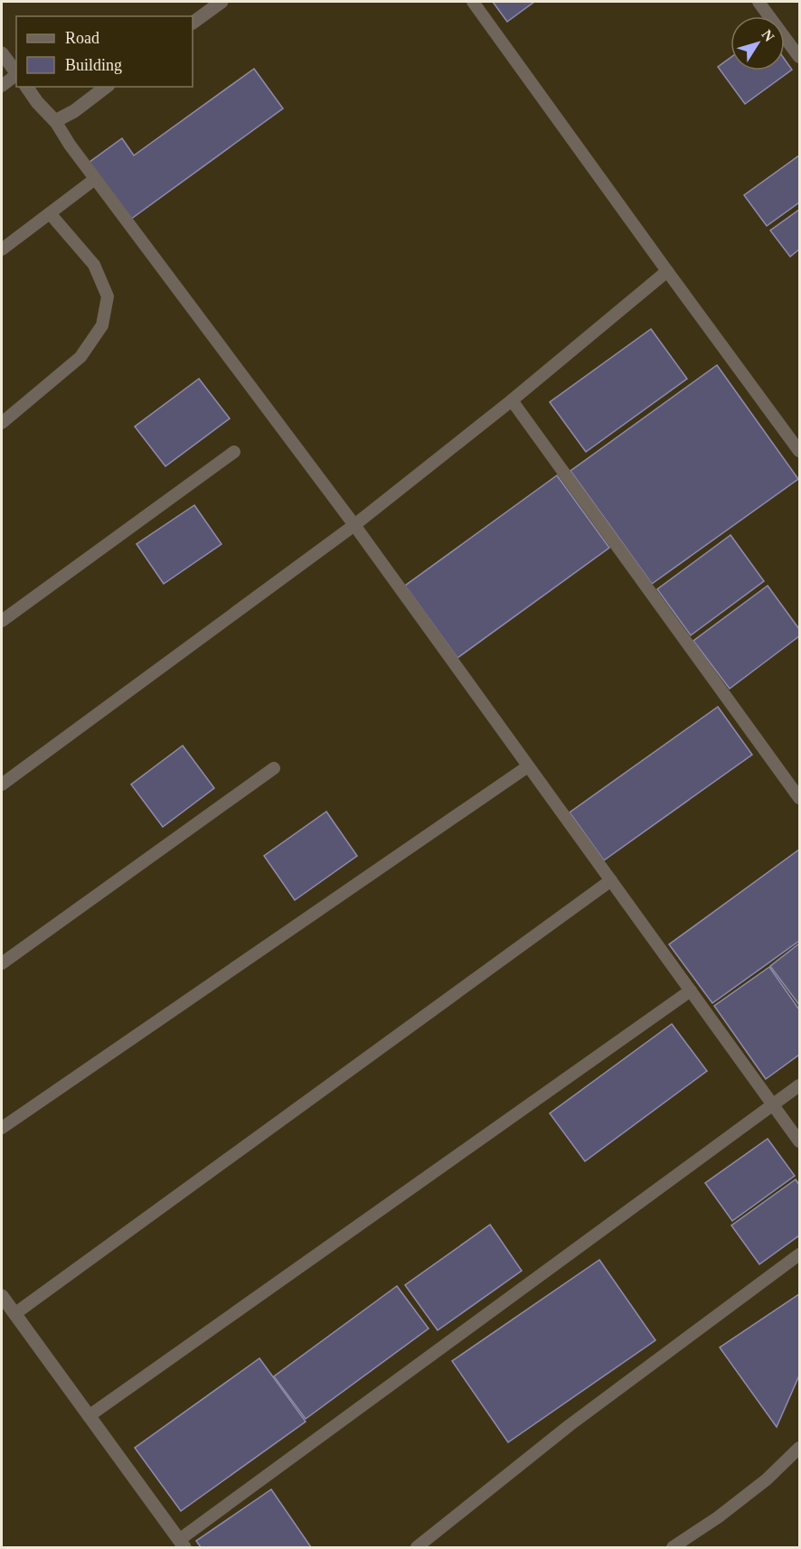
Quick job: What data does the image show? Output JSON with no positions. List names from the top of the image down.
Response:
{
  "legend": ["Road", "Building"],
  "north": "top right"
}
